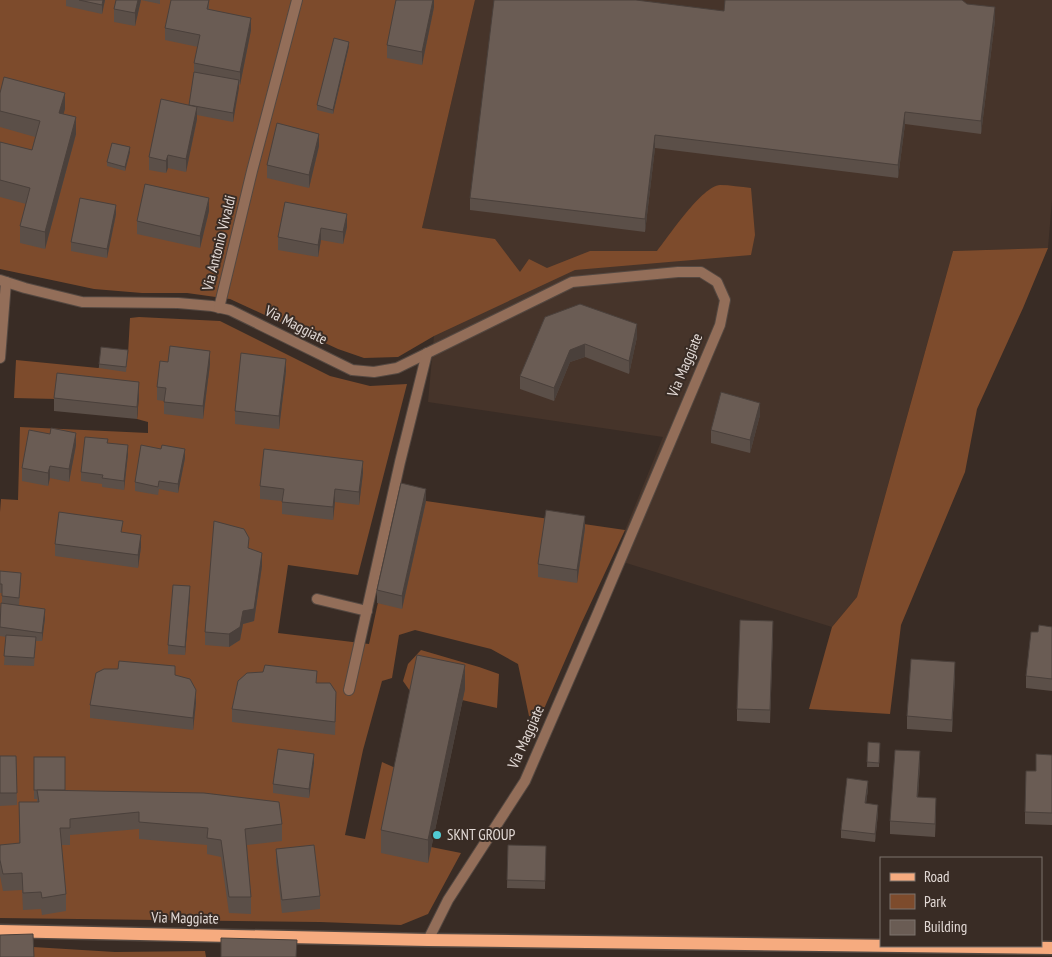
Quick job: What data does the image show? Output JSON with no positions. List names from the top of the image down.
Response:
{
  "streets": {
    "main road": ["Via Maggiate"],
    "street": ["Via Antonio Vivaldi"]
  },
  "crossings": [
    ["Via Antonio Vivaldi", "Via Maggiate"]
  ],
  "places": ["SKNT GROUP"],
  "legend": ["Road", "Park", "Building"]
}
